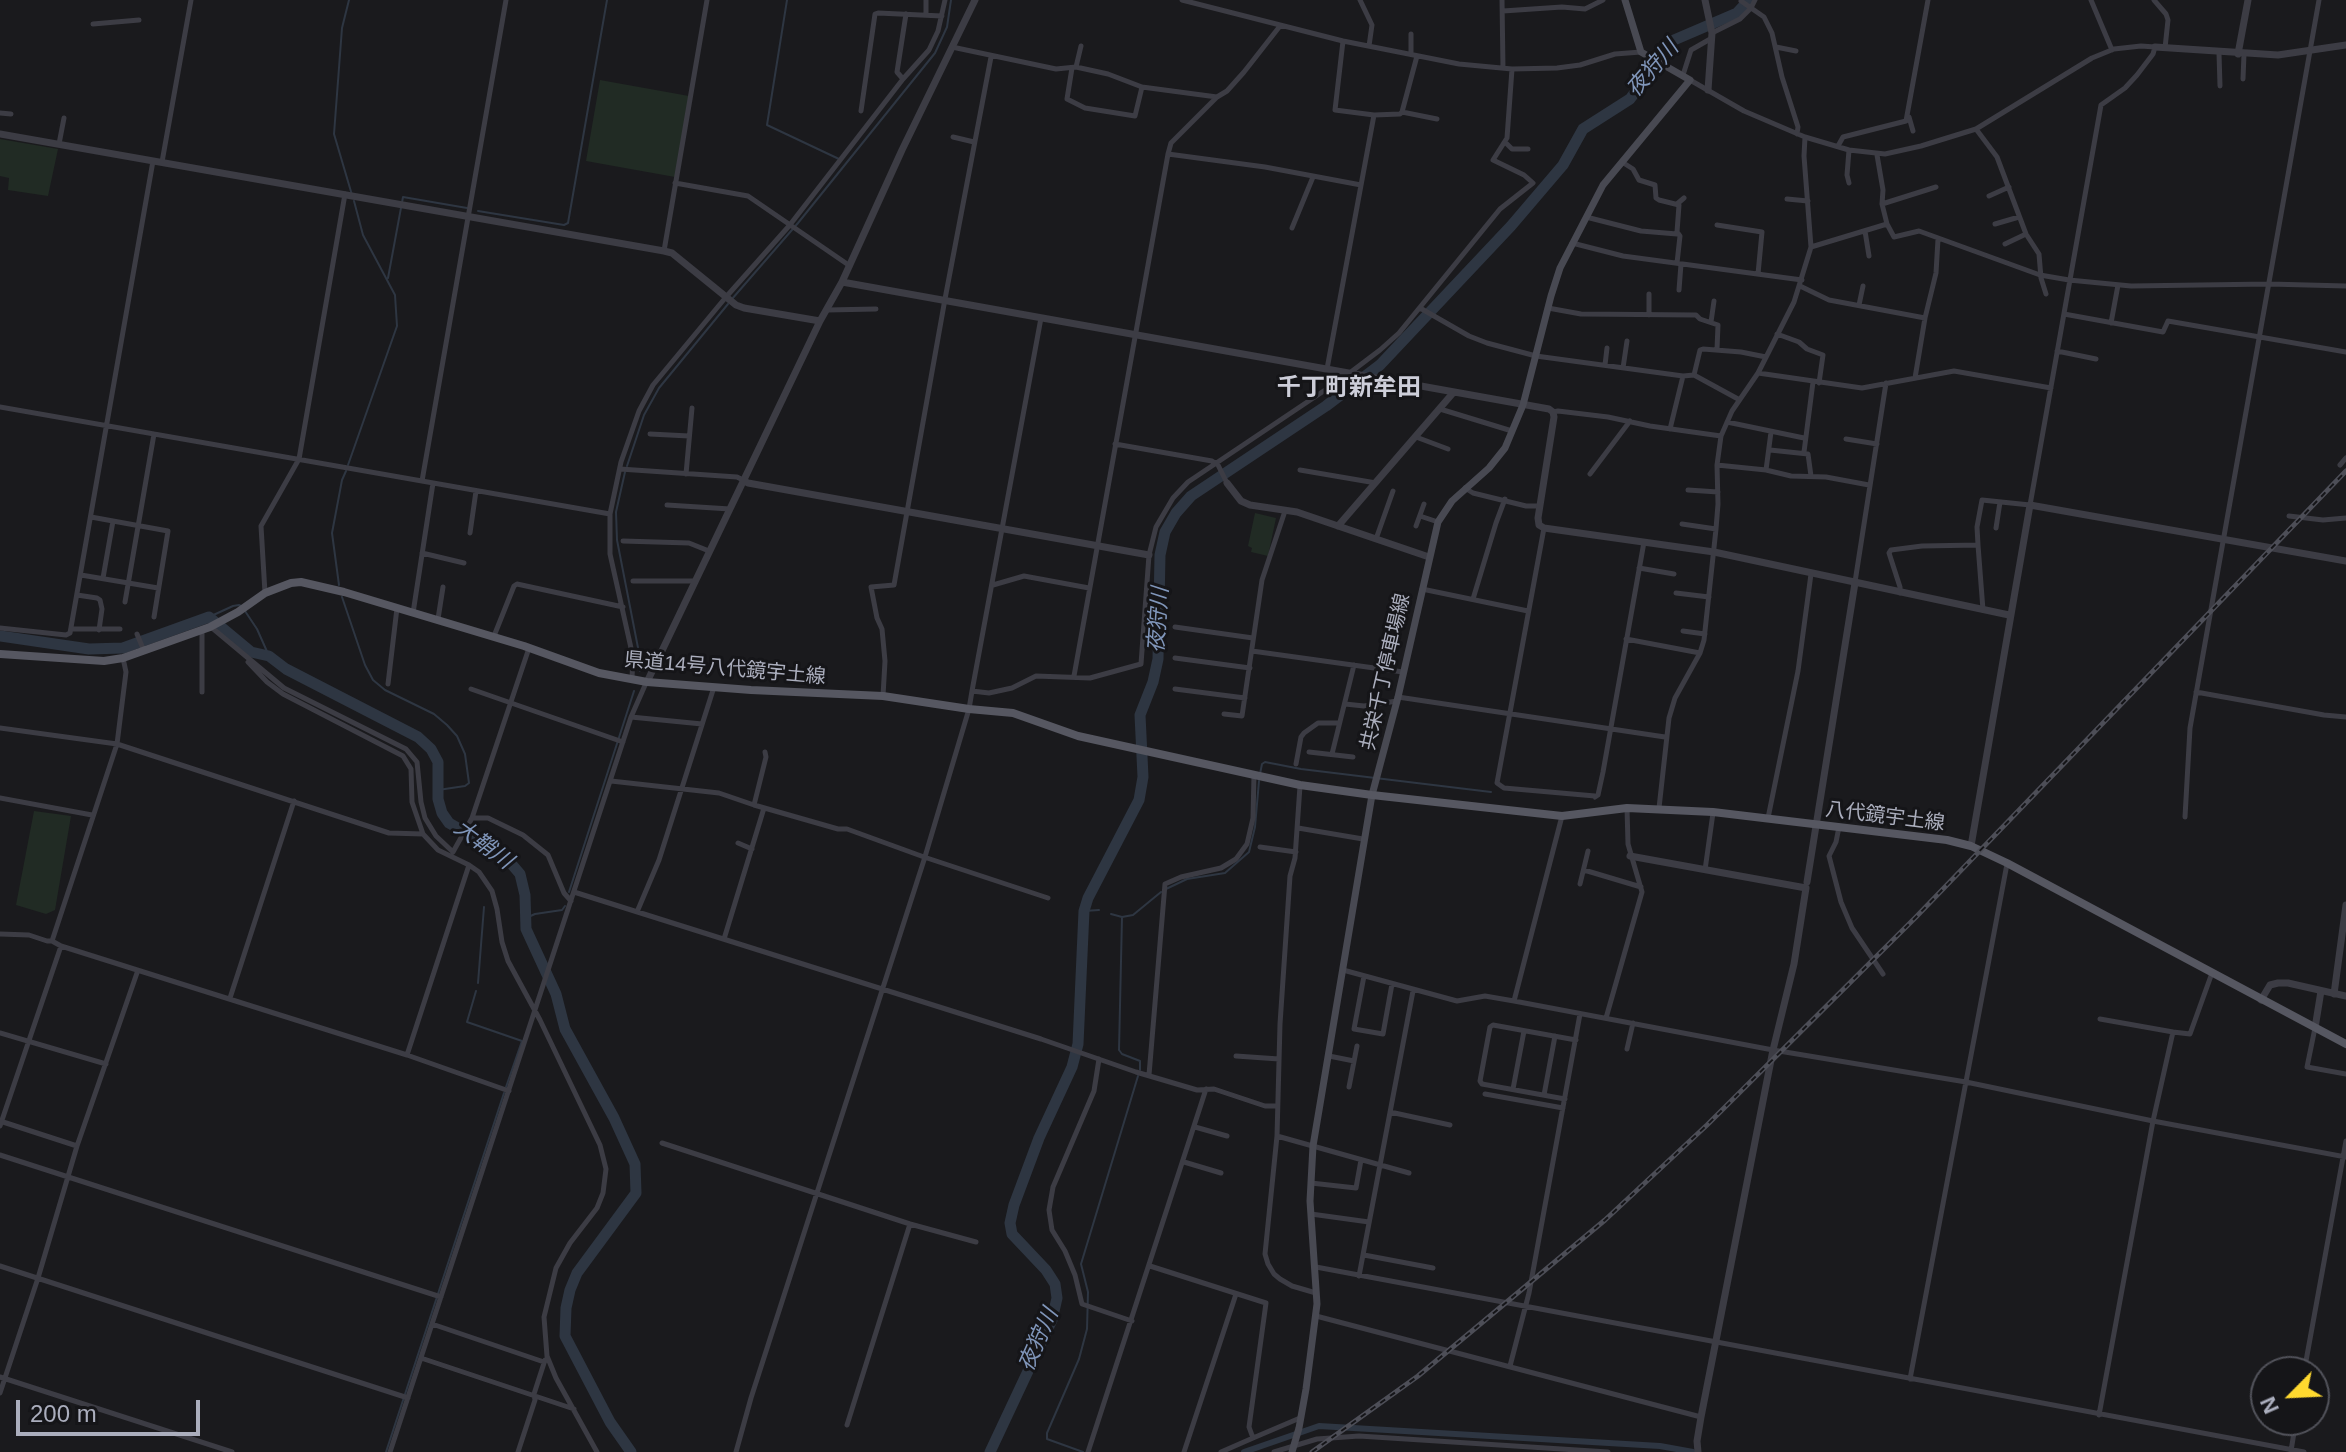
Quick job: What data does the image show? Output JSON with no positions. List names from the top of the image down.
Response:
{
  "streets": {
    "main road": ["県道14号八代鏡宇土線", "共栄千丁停車場線", "八代鏡宇土線"]
  },
  "crossings": [
    ["県道14号八代鏡宇土線", "共栄千丁停車場線"],
    ["県道14号八代鏡宇土線", "八代鏡宇土線"],
    ["共栄千丁停車場線", "八代鏡宇土線"]
  ],
  "districts": ["千丁町新牟田"],
  "water": ["夜狩川", "大鞘川"],
  "scale_bar": "200 m",
  "north": "bottom left"
}
